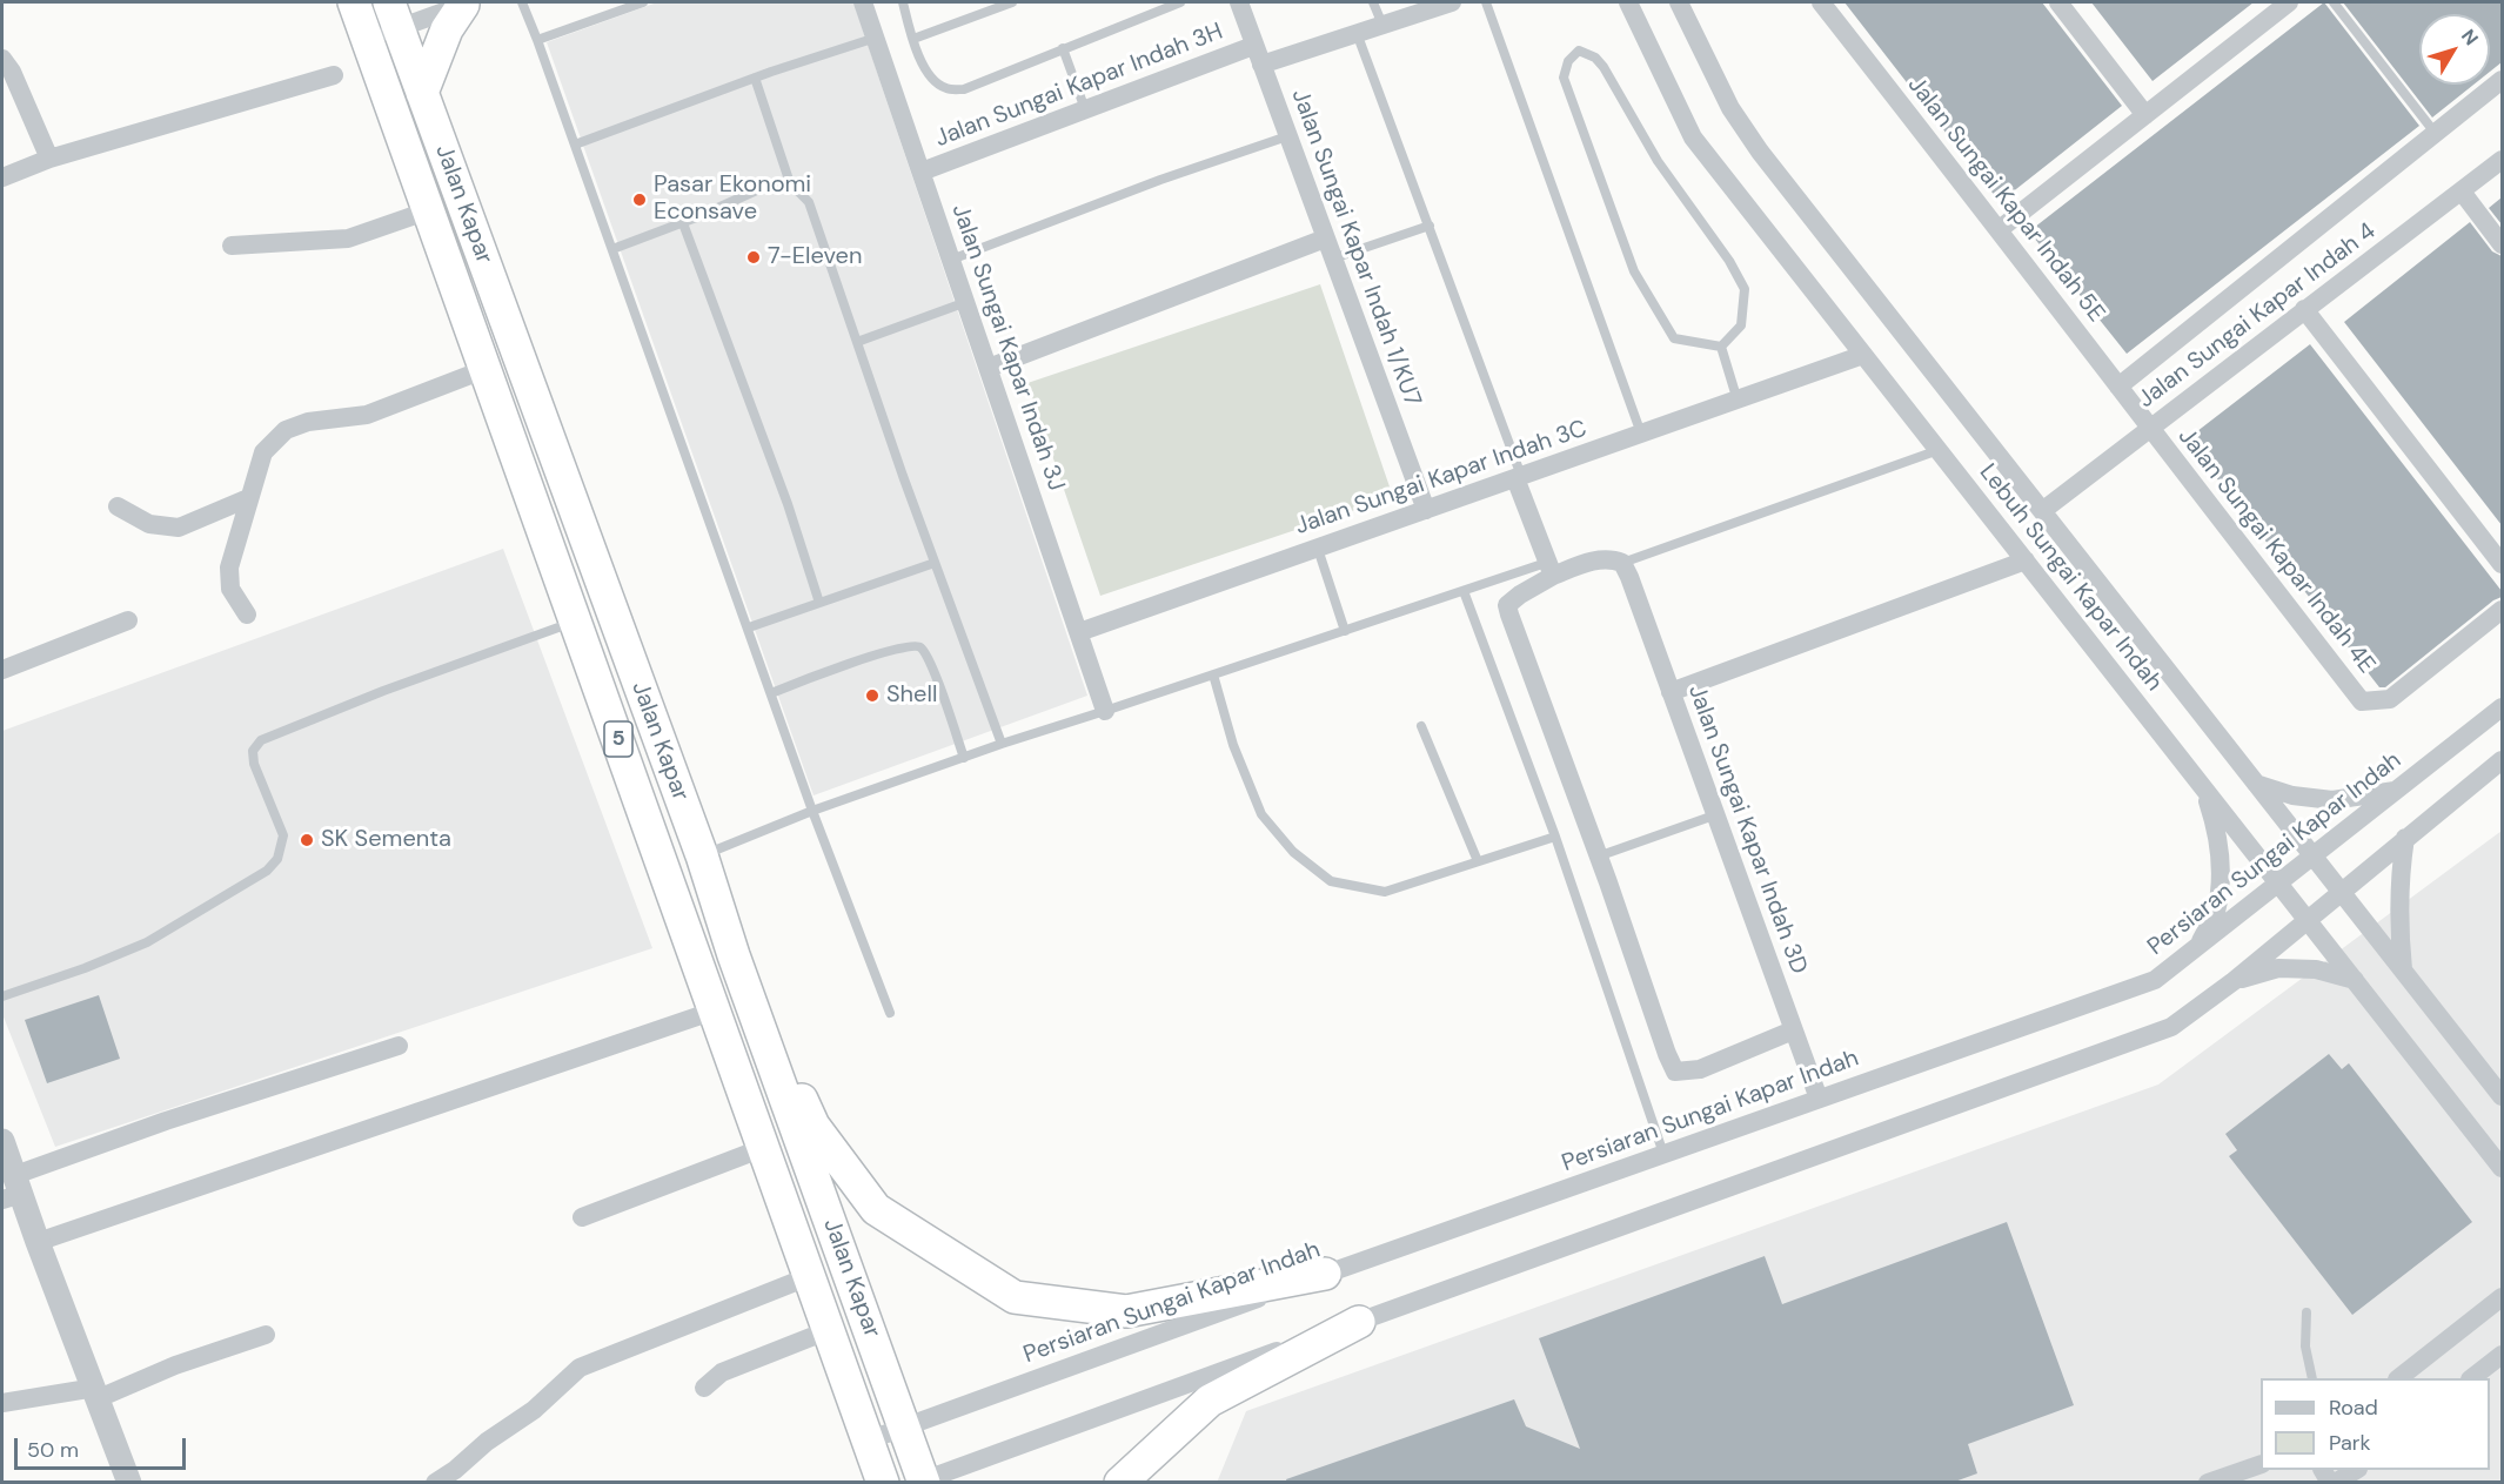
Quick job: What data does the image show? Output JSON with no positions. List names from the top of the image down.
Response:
{
  "streets": {
    "highway": ["Jalan Kapar", "5"],
    "street": [
      "Jalan Sungai Kapar Indah 3H",
      "Jalan Sungai Kapar Indah 5E",
      "Jalan Sungai Kapar Indah 1/KU7",
      "Jalan Sungai Kapar Indah 4",
      "Jalan Sungai Kapar Indah 3J",
      "Jalan Sungai Kapar Indah 3C",
      "Jalan Sungai Kapar Indah 4E",
      "Lebuh Sungai Kapar Indah",
      "Jalan Sungai Kapar Indah 3D",
      "Persiaran Sungai Kapar Indah"
    ]
  },
  "crossings": [
    ["Jalan Sungai Kapar Indah 3H", "Jalan Sungai Kapar Indah 1/KU7"],
    ["Jalan Sungai Kapar Indah 3H", "Jalan Sungai Kapar Indah 3J"],
    ["Jalan Sungai Kapar Indah 5E", "Jalan Sungai Kapar Indah 4"],
    ["Jalan Sungai Kapar Indah 5E", "Jalan Sungai Kapar Indah 4E"],
    ["Jalan Kapar", "Persiaran Sungai Kapar Indah"],
    ["Jalan Sungai Kapar Indah 1/KU7", "Jalan Sungai Kapar Indah 3C"],
    ["Jalan Sungai Kapar Indah 4", "Jalan Sungai Kapar Indah 4E"],
    ["Jalan Sungai Kapar Indah 4", "Lebuh Sungai Kapar Indah"],
    ["Jalan Sungai Kapar Indah 3J", "Jalan Sungai Kapar Indah 3C"],
    ["Jalan Sungai Kapar Indah 3C", "Lebuh Sungai Kapar Indah"],
    ["Lebuh Sungai Kapar Indah", "Persiaran Sungai Kapar Indah"],
    ["Jalan Sungai Kapar Indah 3D", "Persiaran Sungai Kapar Indah"]
  ],
  "places": [
    "Pasar Ekonomi Econsave",
    "7-Eleven",
    "Shell",
    "SK Sementa"
  ],
  "legend": ["Road", "Park"],
  "scale_bar": "50 m",
  "north": "top right"
}
